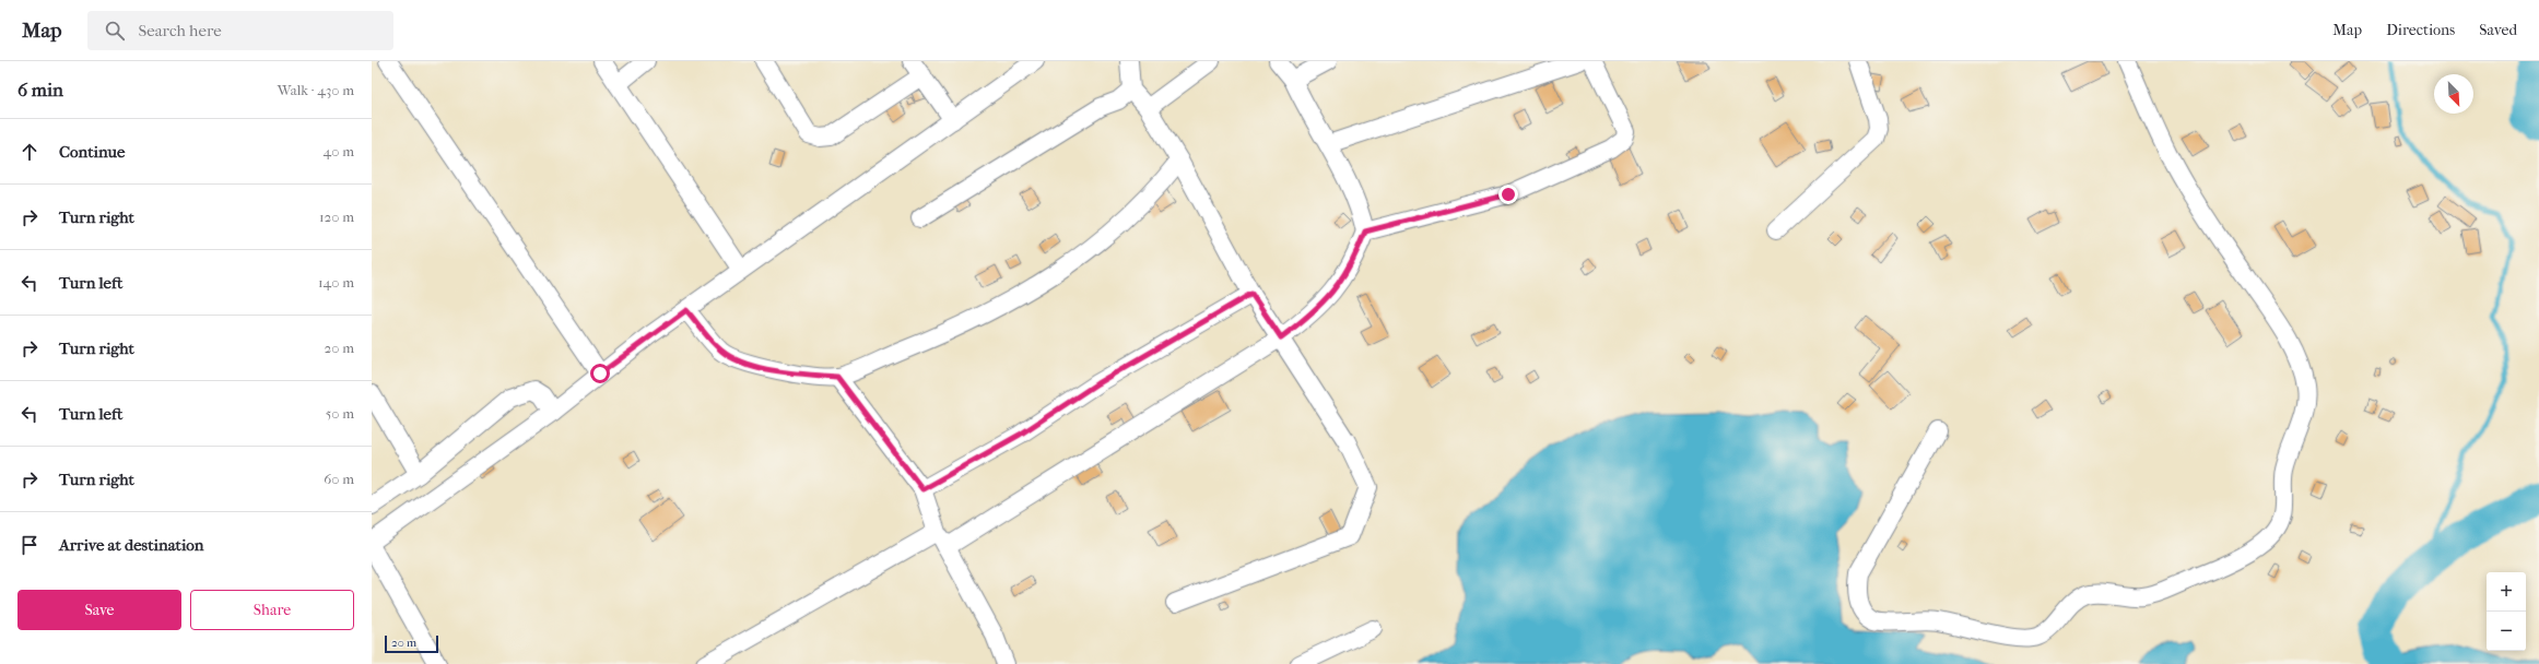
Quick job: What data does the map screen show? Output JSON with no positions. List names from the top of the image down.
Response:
{
  "scale_bar": "20 m",
  "north": "bottom right",
  "page": {
    "header": "Map",
    "search": "Search here",
    "nav": ["Map", "Directions", "Saved"],
    "heading": ["6 min", "Walk · 430 m"],
    "list": [
      ["Continue", "40 m"],
      ["Turn right", "120 m"],
      ["Turn left", "140 m"],
      ["Turn right", "20 m"],
      ["Turn left", "50 m"],
      ["Turn right", "60 m"],
      "Arrive at destination"
    ],
    "map_buttons": ["+", "−"],
    "buttons": ["Save", "Share"],
    "scale": "20 m"
  }
}
